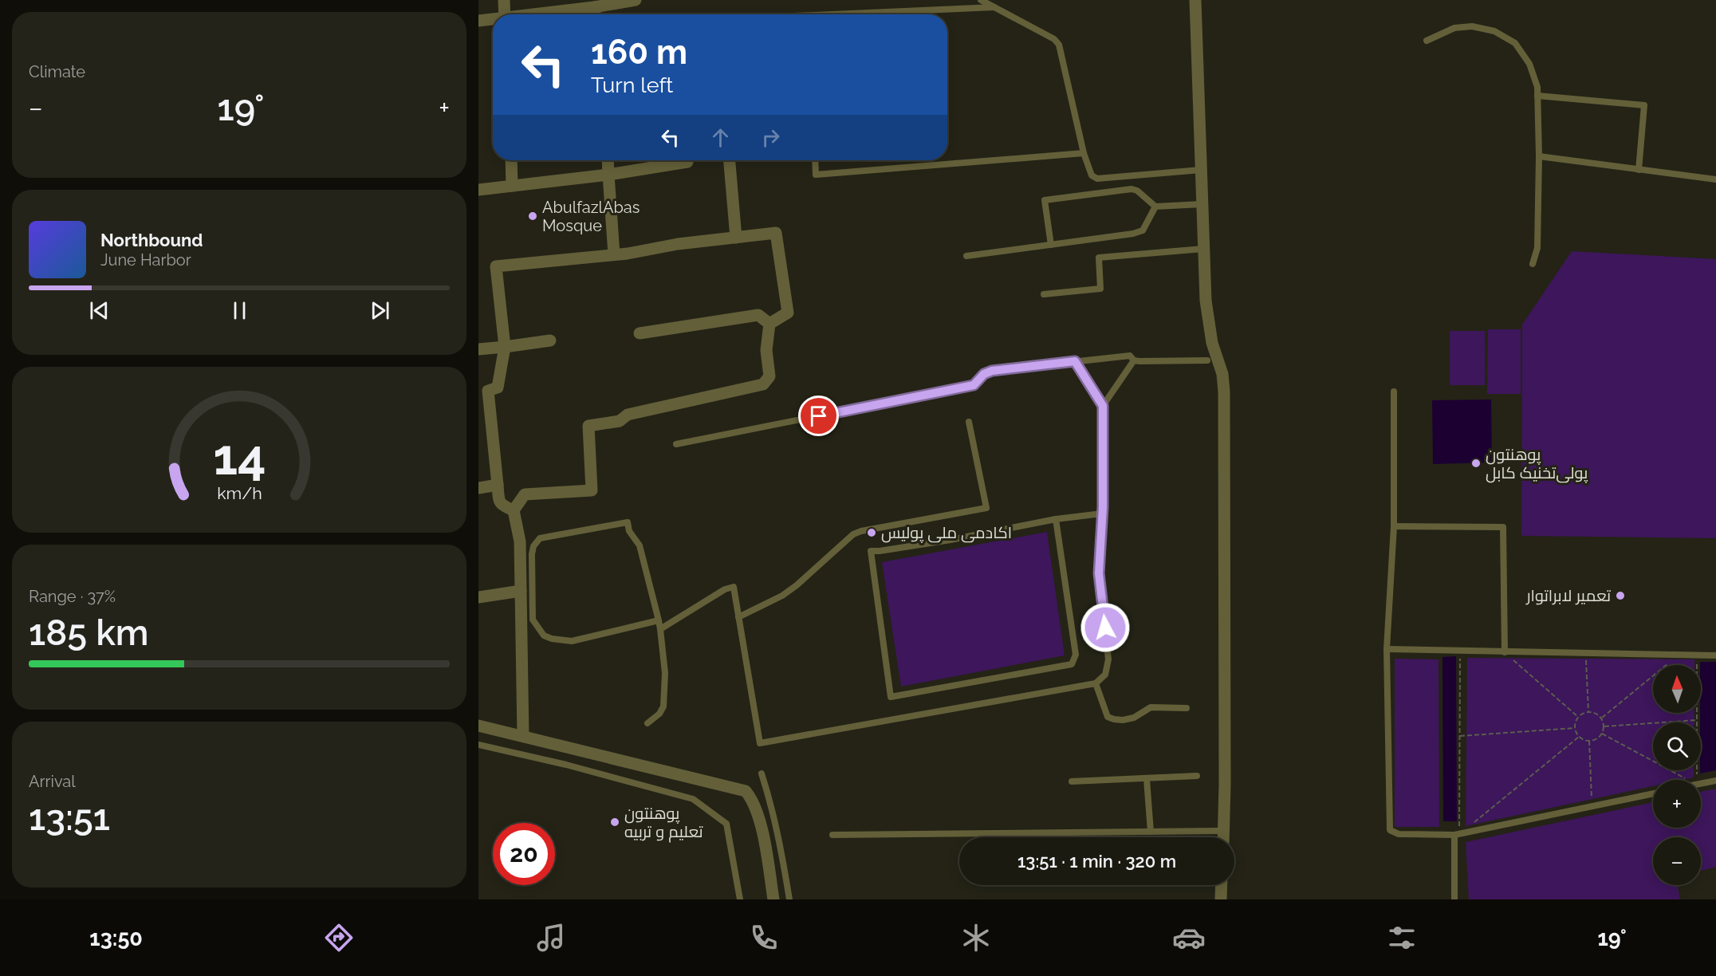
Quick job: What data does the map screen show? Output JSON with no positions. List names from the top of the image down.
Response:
{
  "places": [
    "AbulfazlAbas Mosque",
    "پوهنتون پولی‌تخنیک کابل",
    "اکادمی ملی پولیس",
    "تعمیر لابراتوار",
    "پوهنتون تعلیم و تربیه"
  ],
  "north": "top",
  "page": {
    "tile": [
      "Climate",
      ["Range · 37%", "185 km"],
      ["Arrival", "13:51"]
    ],
    "turn": ["160 m", "Turn left"],
    "heat": ["−", "19°", "+"],
    "song": ["Northbound", "June Harbor"],
    "map_buttons": ["+", "−"],
    "limit": "20",
    "trip": "13:51 · 1 min · 320 m",
    "tabs": ["13:50", "19°"],
    "gauge": ["14", "km/h"]
  }
}
